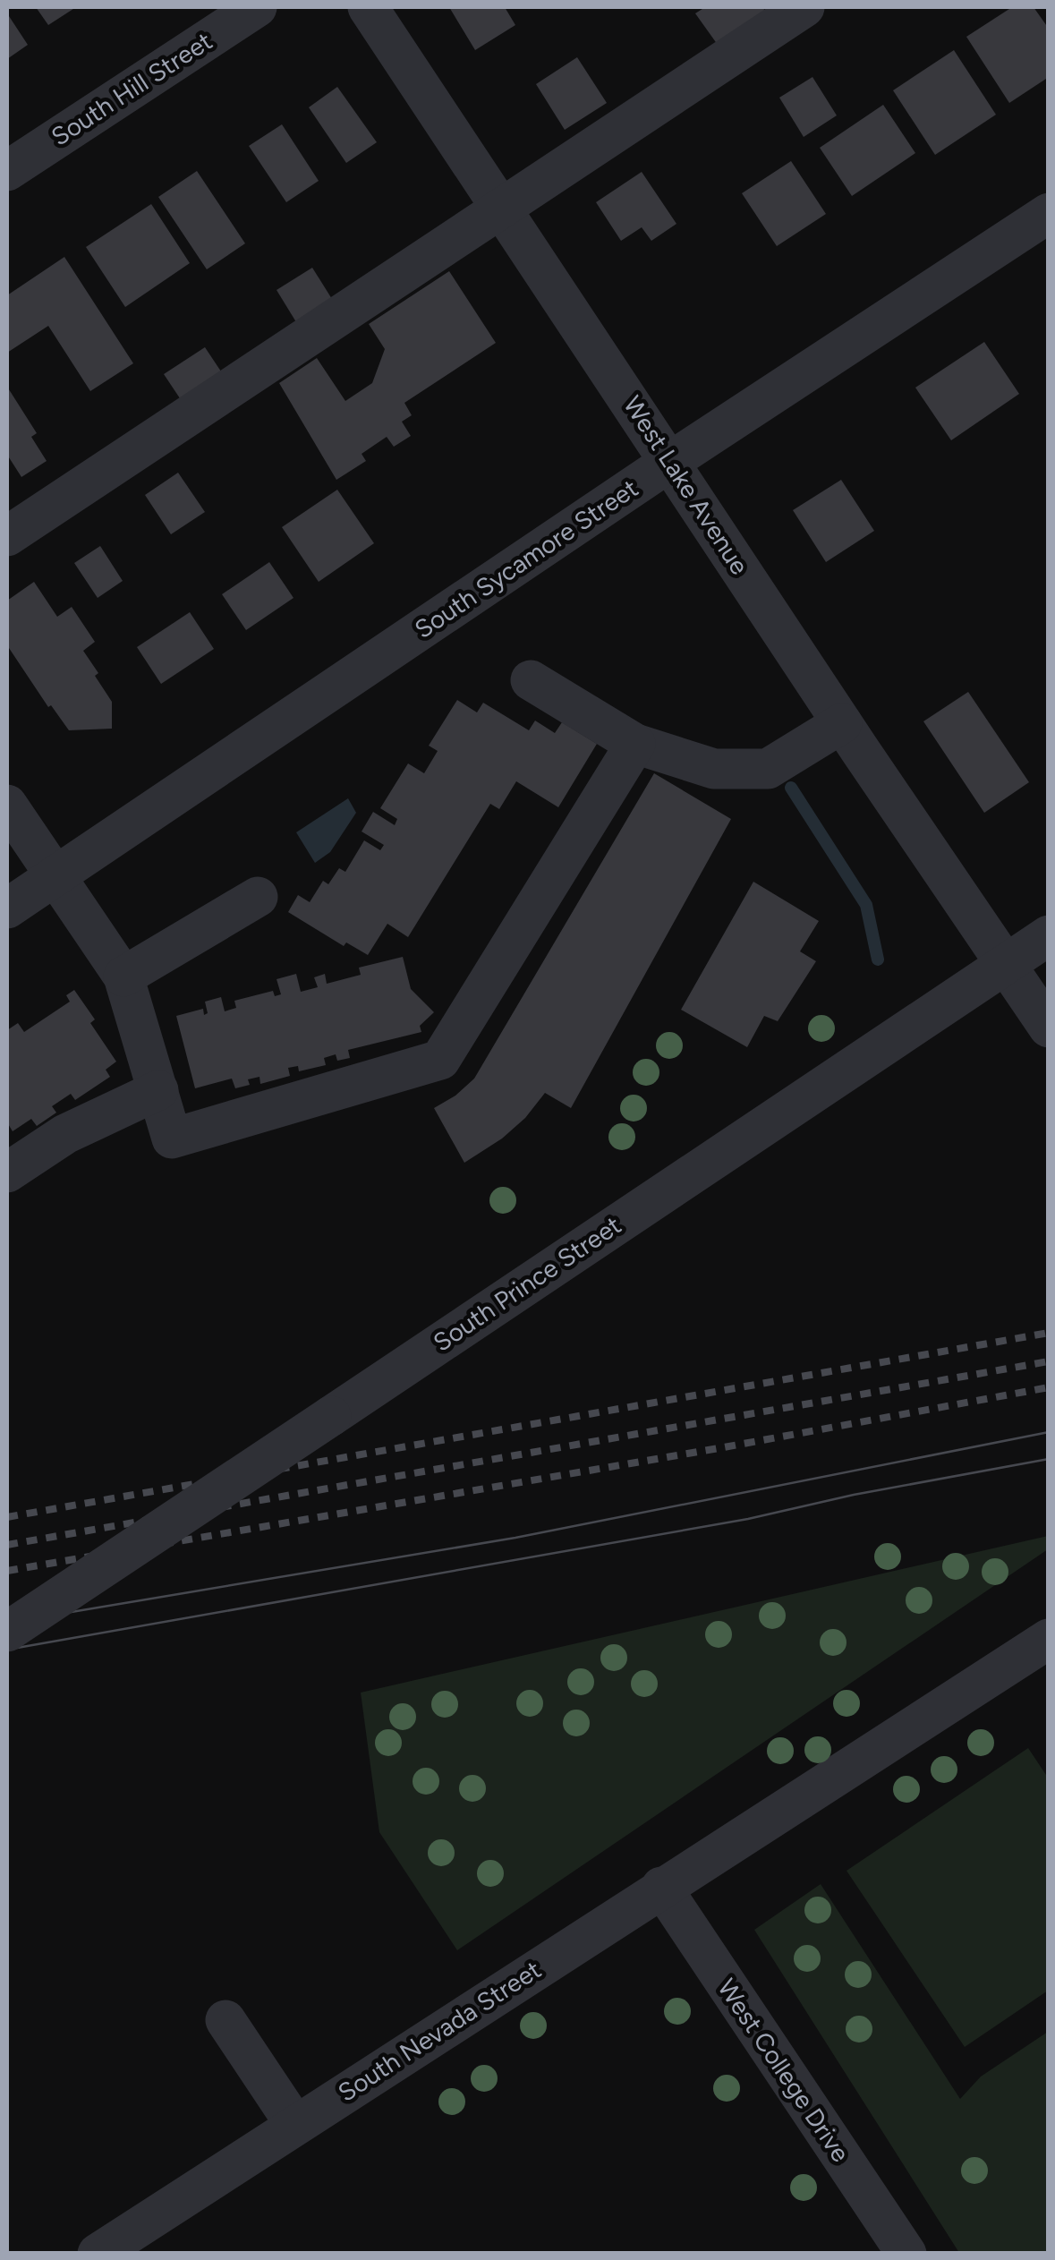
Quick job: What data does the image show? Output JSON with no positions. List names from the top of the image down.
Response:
{
  "streets": {
    "street": [
      "South Hill Street",
      "West Lake Avenue",
      "South Sycamore Street",
      "South Prince Street",
      "South Nevada Street",
      "West College Drive"
    ]
  },
  "crossings": [
    ["West Lake Avenue", "South Sycamore Street"],
    ["West Lake Avenue", "South Prince Street"],
    ["South Nevada Street", "West College Drive"]
  ]
}
